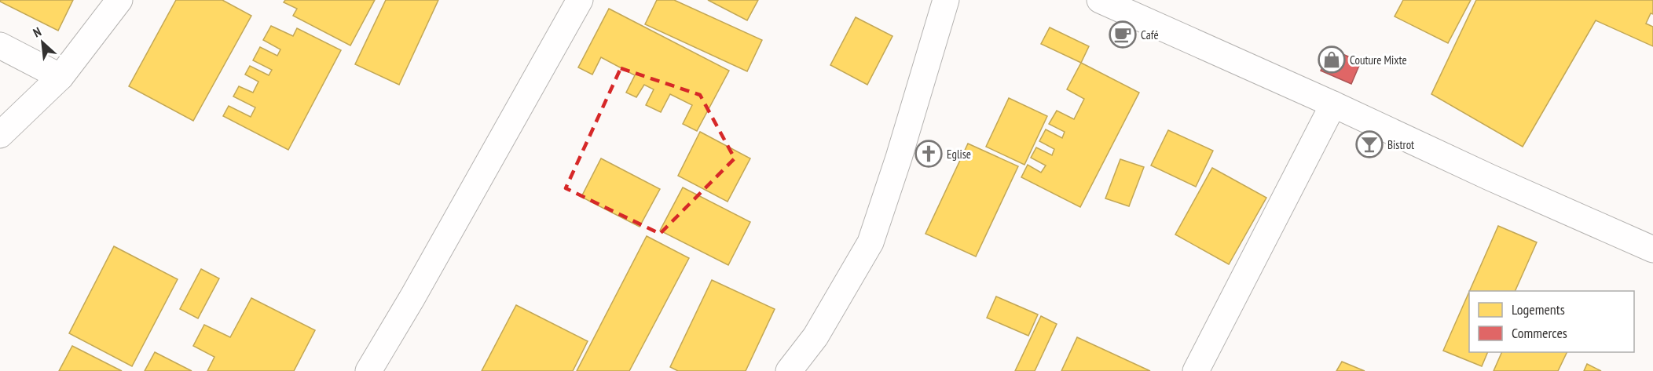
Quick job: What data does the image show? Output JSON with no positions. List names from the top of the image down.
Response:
{
  "places": {
    "cafe": ["Café"],
    "shop": ["Couture Mixte"],
    "bar": ["Bistrot"],
    "church": ["Eglise"]
  },
  "legend": ["Logements", "Commerces"],
  "north": "top left"
}
